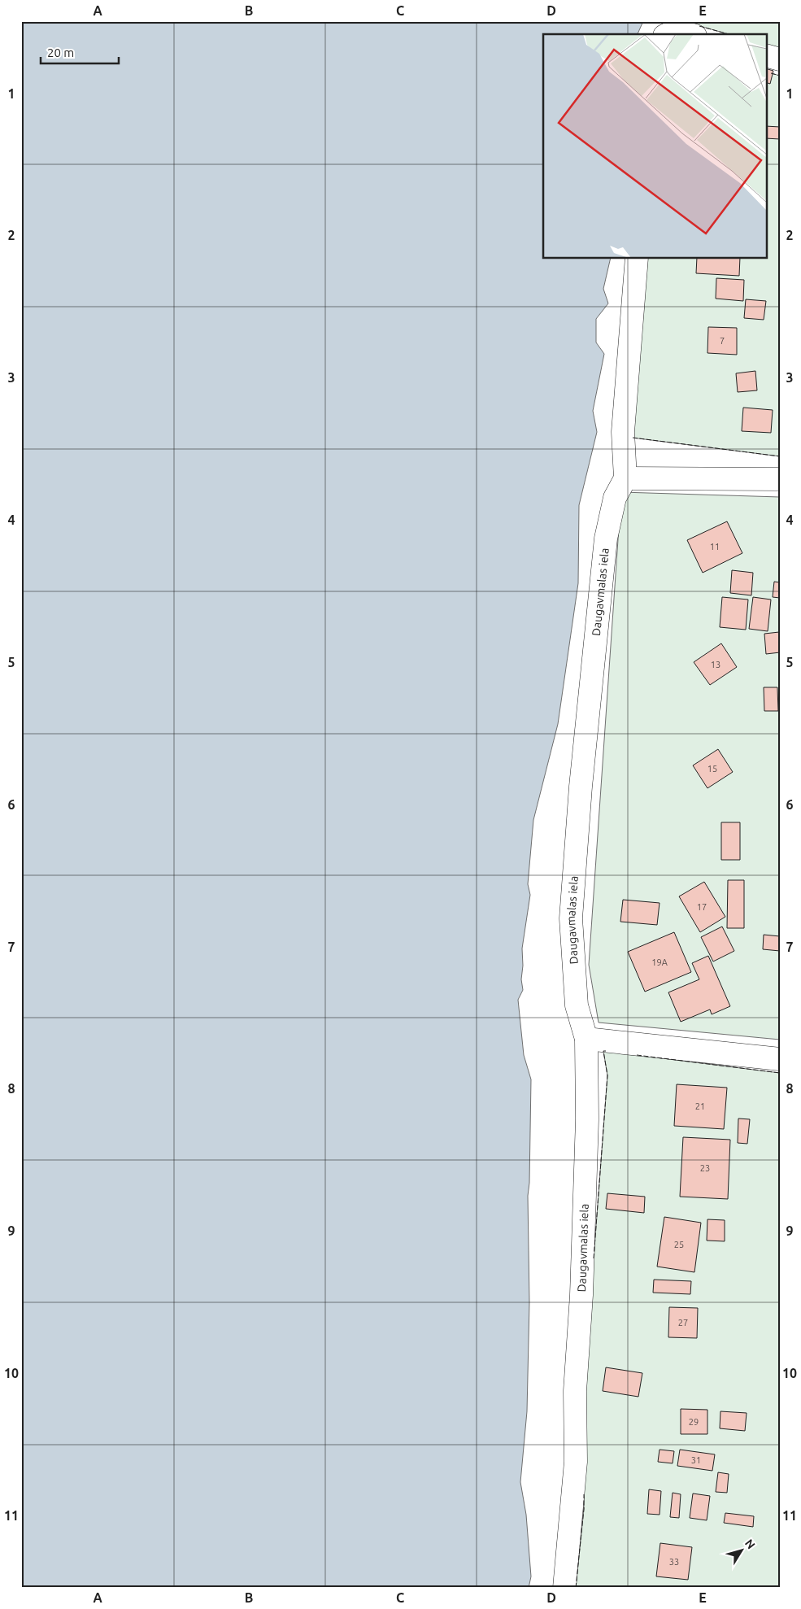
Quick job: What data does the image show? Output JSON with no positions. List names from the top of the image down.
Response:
{
  "streets": {
    "street": ["Daugavmalas iela"]
  },
  "house_numbers": [
    "7",
    "11",
    "13",
    "15",
    "17",
    "19A",
    "21",
    "23",
    "25",
    "27",
    "29",
    "31",
    "33"
  ],
  "scale_bar": "20 m",
  "north": "top right",
  "grid": {
    "columns": [
      "A",
      "B",
      "C",
      "D",
      "E"
    ],
    "rows": [
      "1",
      "2",
      "3",
      "4",
      "5",
      "6",
      "7",
      "8",
      "9",
      "10",
      "11"
    ]
  }
}
